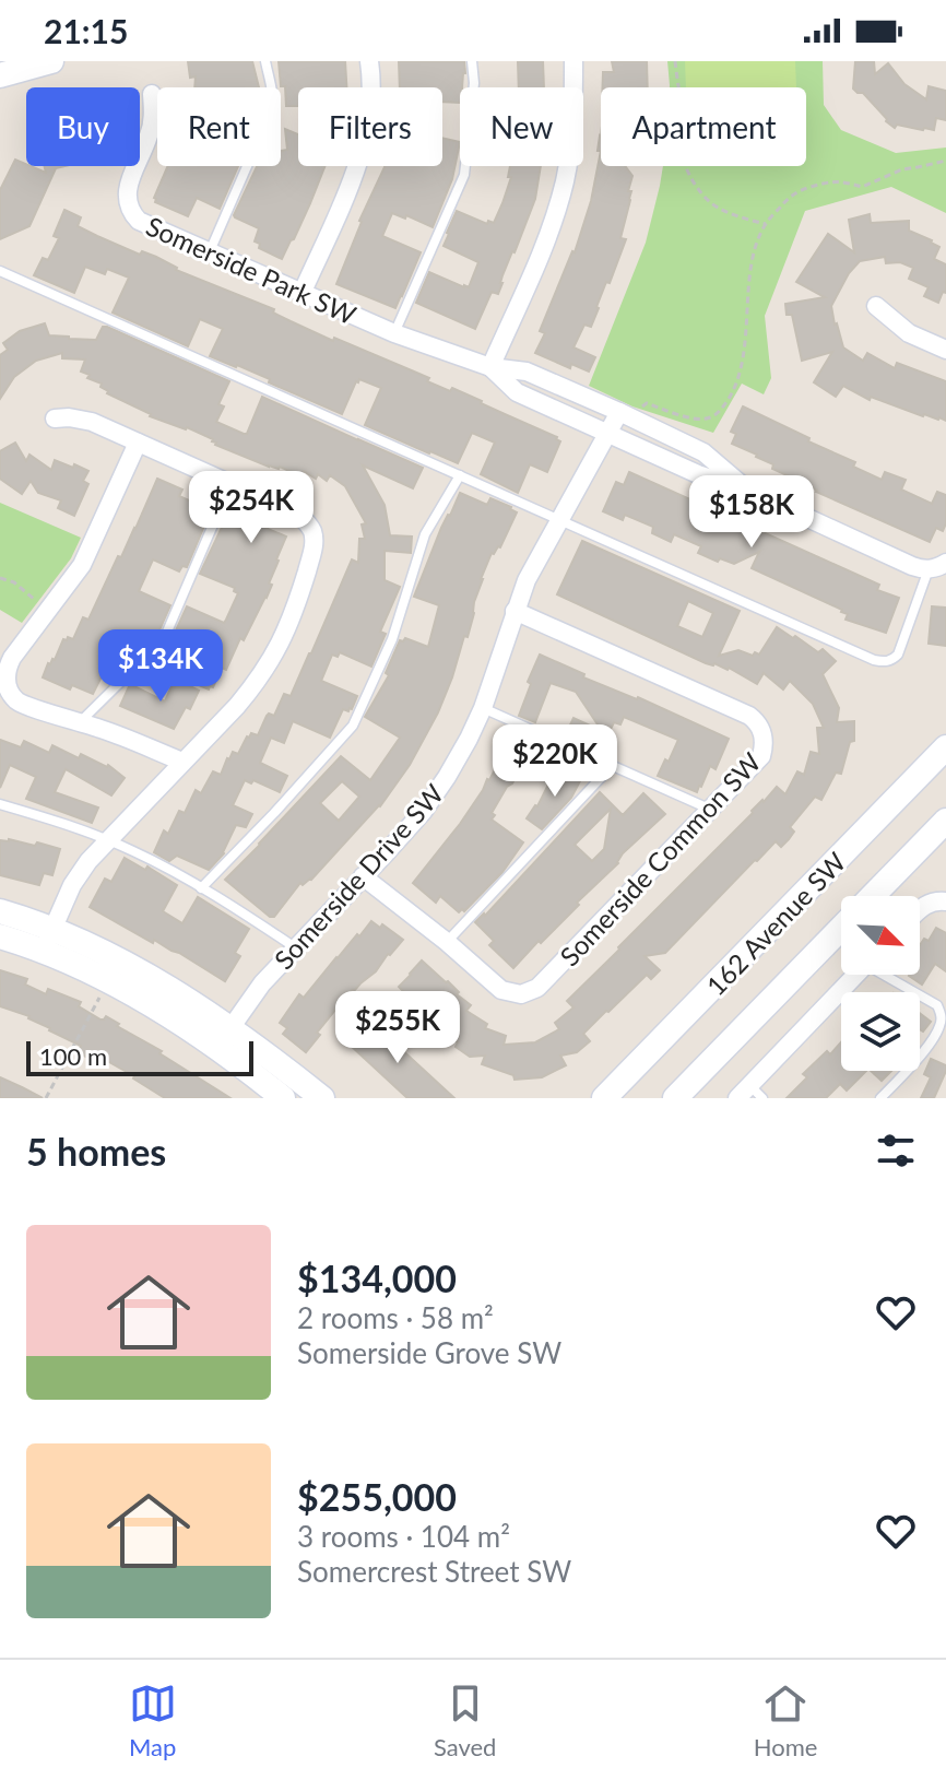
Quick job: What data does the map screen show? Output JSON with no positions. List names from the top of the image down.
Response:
{
  "streets": {
    "main road": ["162 Avenue SW"],
    "street": ["Somerside Park SW", "Somerside Common SW", "Somerside Drive SW"]
  },
  "crossings": [
    ["Somerside Park SW", "Somerside Drive SW"],
    ["Somerside Common SW", "Somerside Drive SW"]
  ],
  "scale_bar": "100 m",
  "north": "bottom right",
  "page": {
    "status": "21:15",
    "chip": [
      "Buy",
      "Rent",
      "Filters",
      "New",
      "Apartment"
    ],
    "price": [
      "$254K",
      "$158K",
      "$134K",
      "$220K",
      "$255K"
    ],
    "scale": "100 m",
    "heading": "5 homes",
    "list": [
      {
        "name": "$134,000",
        "note": "2 rooms · 58 m² · Somerside Grove SW"
      },
      {
        "name": "$255,000",
        "note": "3 rooms · 104 m² · Somercrest Street SW"
      }
    ],
    "tabs": ["Map", "Saved", "Home"]
  }
}
